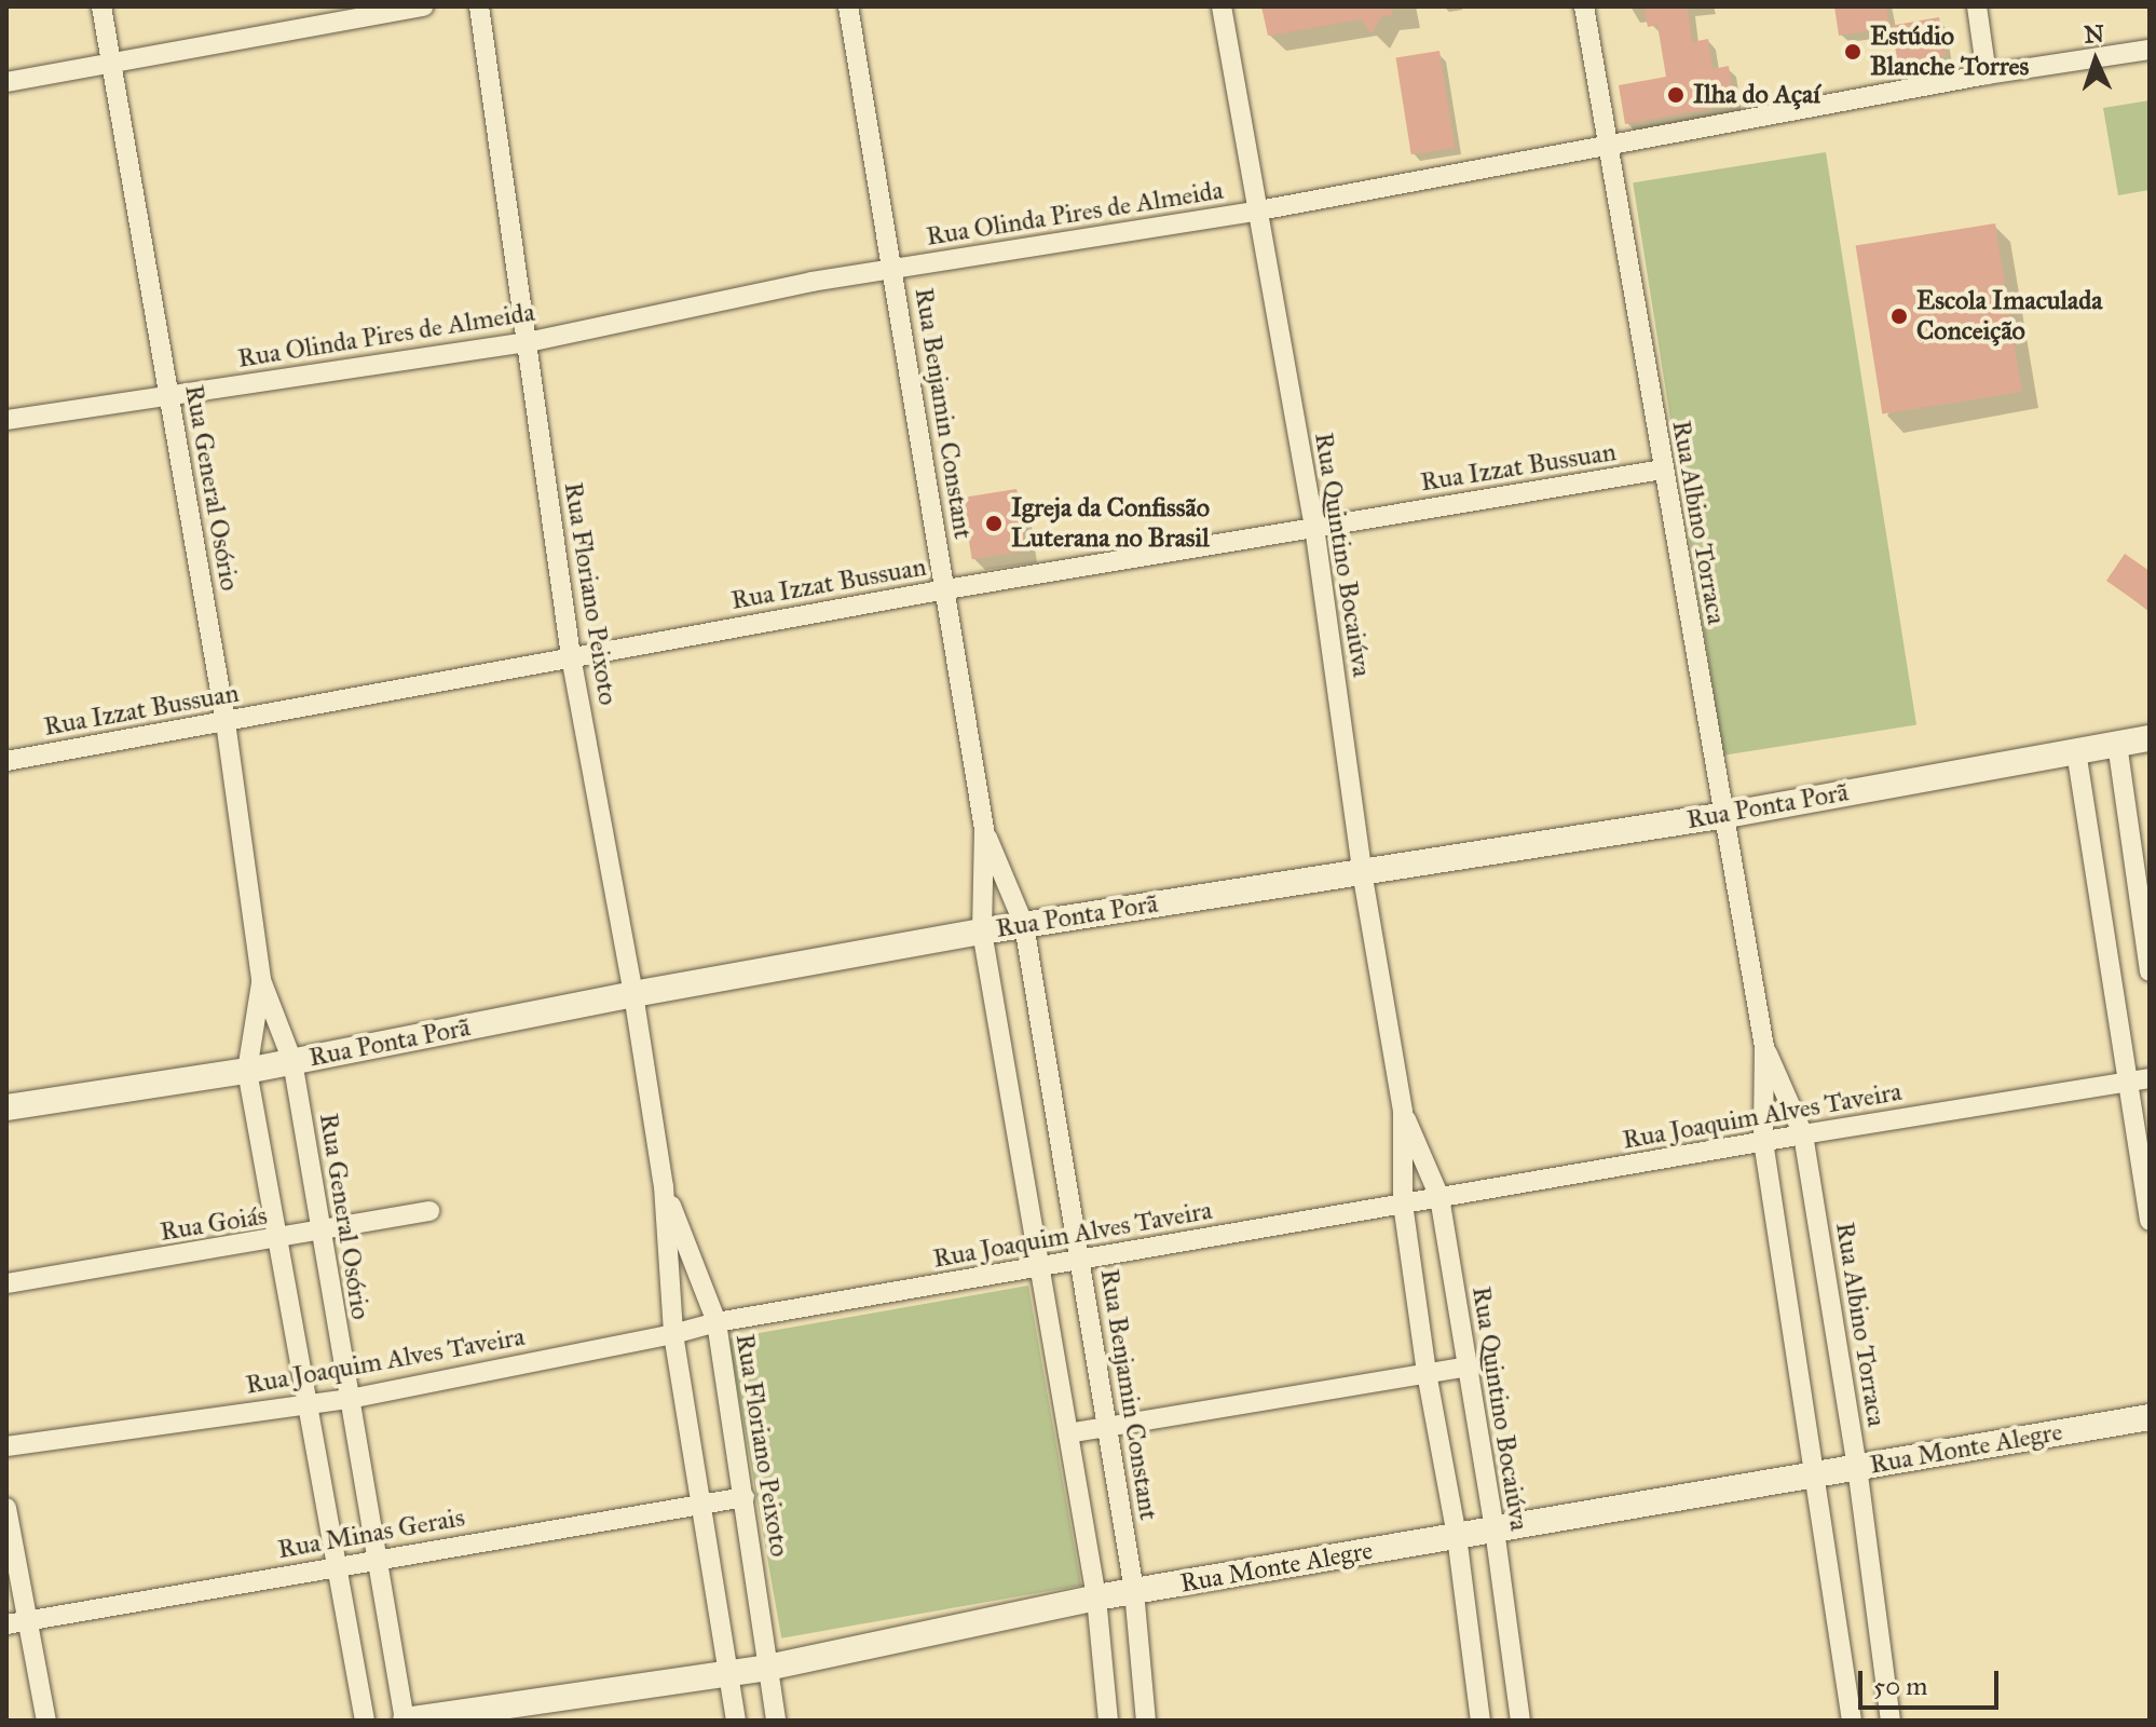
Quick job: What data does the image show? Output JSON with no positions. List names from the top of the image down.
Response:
{
  "streets": {
    "street": [
      "Rua Olinda Pires de Almeida",
      "Rua Benjamin Constant",
      "Rua Izzat Bussuan",
      "Rua General Osório",
      "Rua Albino Torraca",
      "Rua Quintino Bocaiúva",
      "Rua Floriano Peixoto",
      "Rua Ponta Porã",
      "Rua Joaquim Alves Taveira",
      "Rua Goiás",
      "Rua Monte Alegre",
      "Rua Minas Gerais"
    ]
  },
  "crossings": [
    ["Rua Olinda Pires de Almeida", "Rua Benjamin Constant"],
    ["Rua Olinda Pires de Almeida", "Rua General Osório"],
    ["Rua Olinda Pires de Almeida", "Rua Albino Torraca"],
    ["Rua Olinda Pires de Almeida", "Rua Quintino Bocaiúva"],
    ["Rua Olinda Pires de Almeida", "Rua Floriano Peixoto"],
    ["Rua Benjamin Constant", "Rua Izzat Bussuan"],
    ["Rua Benjamin Constant", "Rua Ponta Porã"],
    ["Rua Benjamin Constant", "Rua Joaquim Alves Taveira"],
    ["Rua Benjamin Constant", "Rua Monte Alegre"],
    ["Rua Izzat Bussuan", "Rua General Osório"],
    ["Rua Izzat Bussuan", "Rua Albino Torraca"],
    ["Rua Izzat Bussuan", "Rua Quintino Bocaiúva"],
    ["Rua Izzat Bussuan", "Rua Floriano Peixoto"],
    ["Rua General Osório", "Rua Ponta Porã"],
    ["Rua General Osório", "Rua Joaquim Alves Taveira"],
    ["Rua General Osório", "Rua Goiás"],
    ["Rua General Osório", "Rua Monte Alegre"],
    ["Rua General Osório", "Rua Minas Gerais"],
    ["Rua Albino Torraca", "Rua Ponta Porã"],
    ["Rua Albino Torraca", "Rua Joaquim Alves Taveira"],
    ["Rua Albino Torraca", "Rua Monte Alegre"],
    ["Rua Quintino Bocaiúva", "Rua Ponta Porã"],
    ["Rua Quintino Bocaiúva", "Rua Joaquim Alves Taveira"],
    ["Rua Quintino Bocaiúva", "Rua Monte Alegre"],
    ["Rua Floriano Peixoto", "Rua Ponta Porã"],
    ["Rua Floriano Peixoto", "Rua Joaquim Alves Taveira"],
    ["Rua Floriano Peixoto", "Rua Monte Alegre"],
    ["Rua Floriano Peixoto", "Rua Minas Gerais"]
  ],
  "places": [
    "Estúdio Blanche Torres",
    "Ilha do Açaí",
    "Escola Imaculada Conceição",
    "Igreja da Confissão Luterana no Brasil"
  ],
  "scale_bar": "50 m",
  "north": "top"
}
